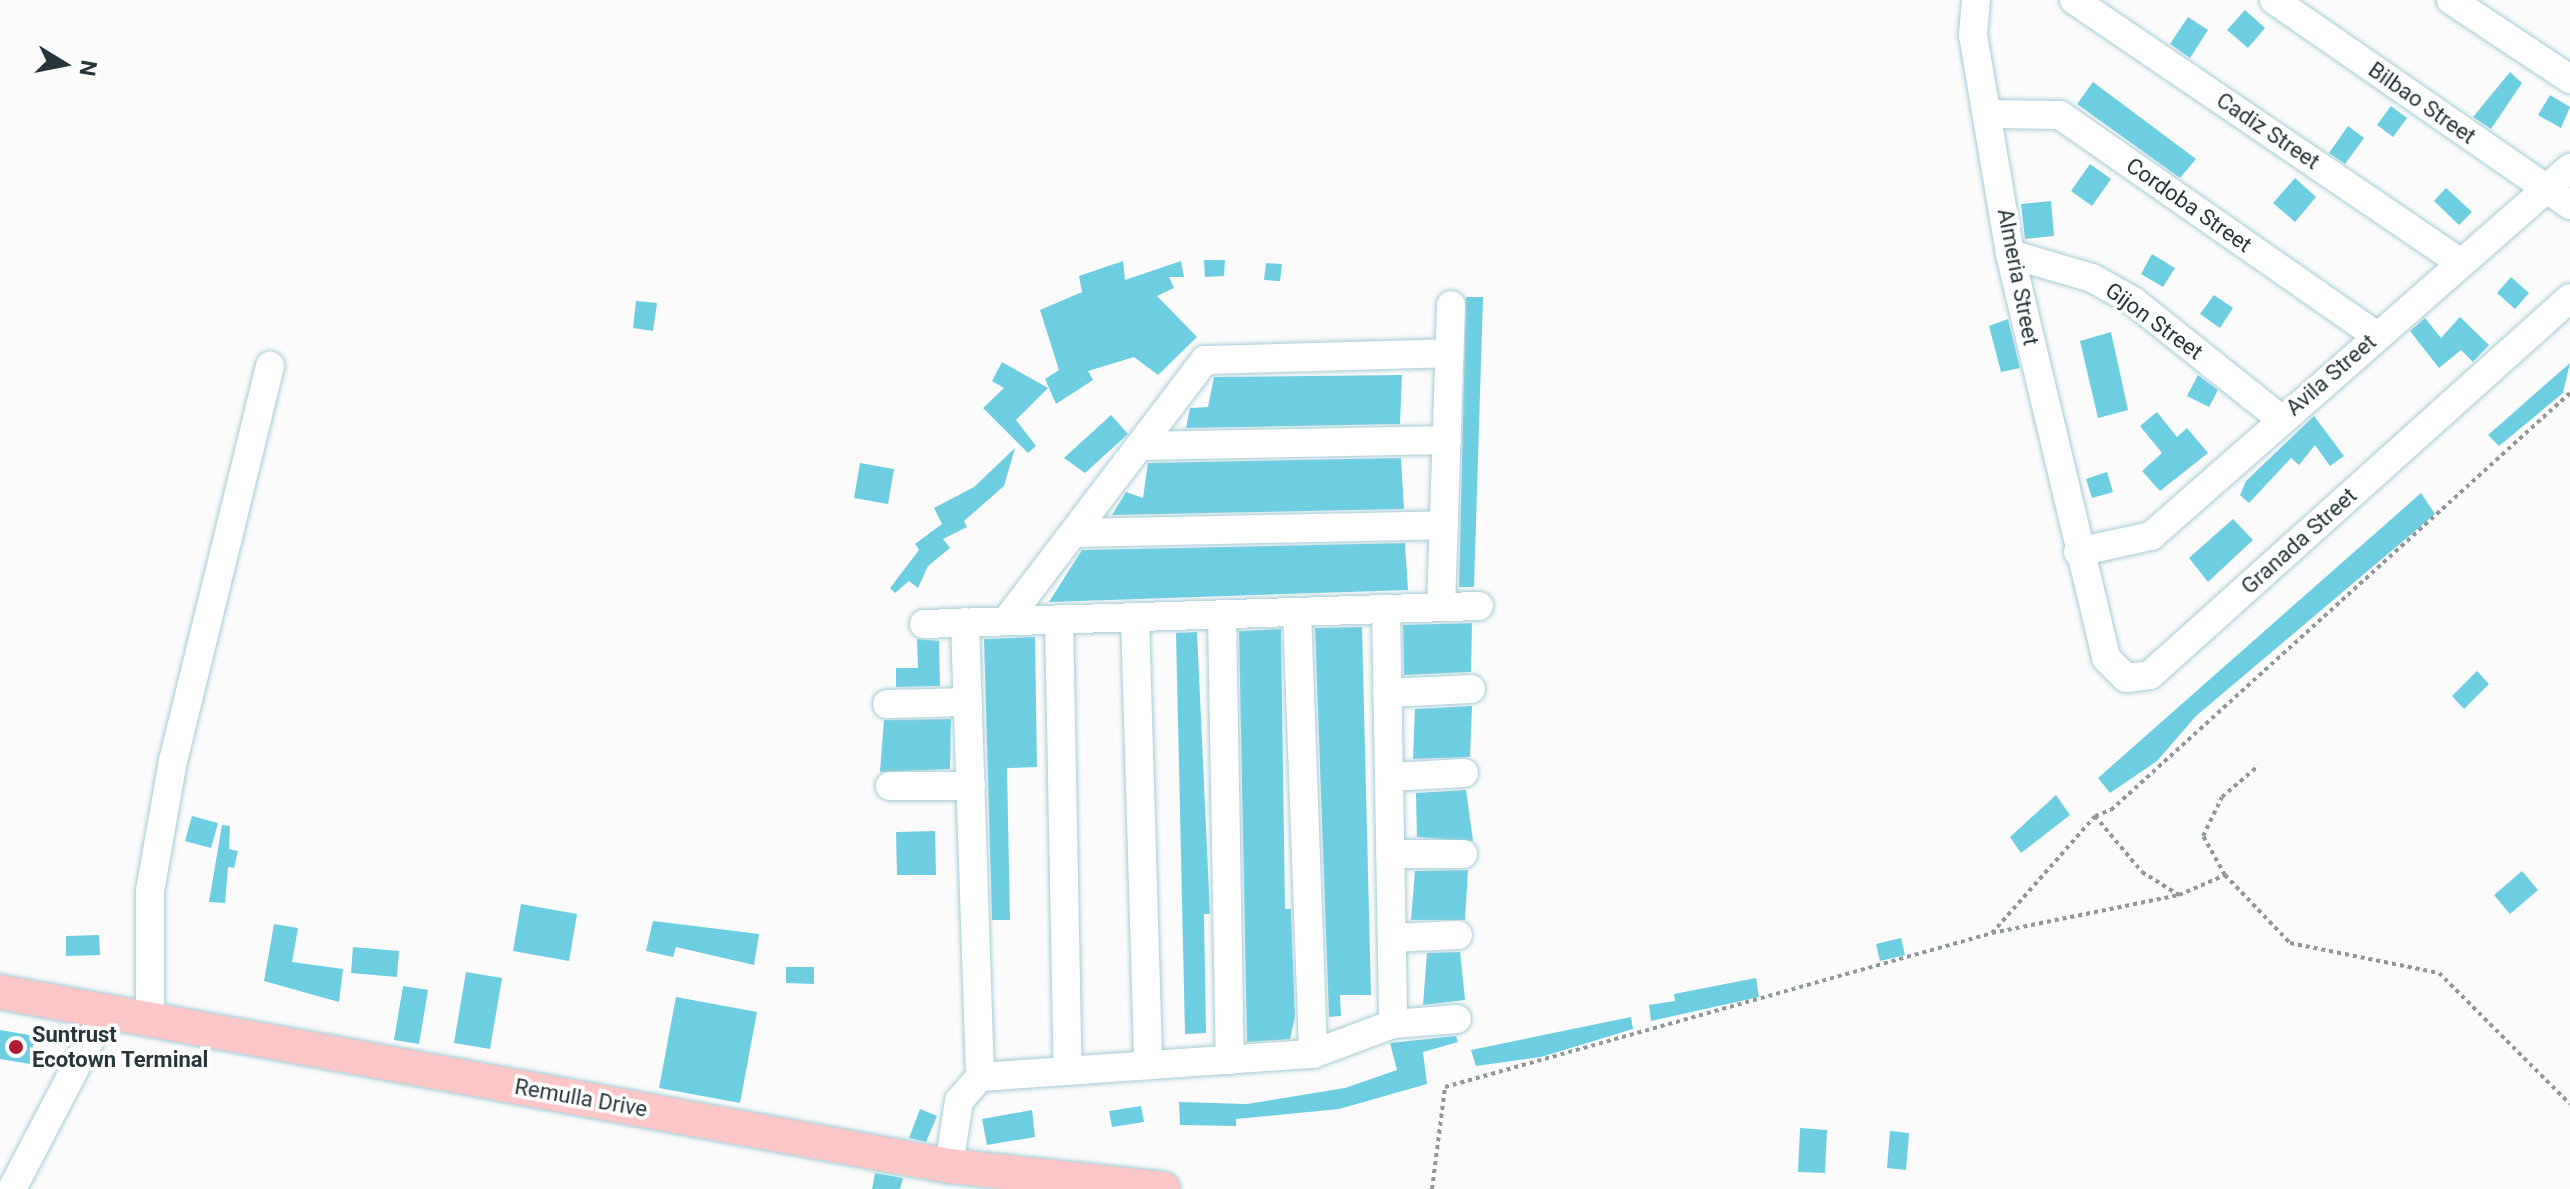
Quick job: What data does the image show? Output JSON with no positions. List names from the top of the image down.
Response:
{
  "streets": {
    "main road": ["Remulla Drive"],
    "street": [
      "Bilbao Street",
      "Cadiz Street",
      "Cordoba Street",
      "Almeria Street",
      "Gijon Street",
      "Avila Street",
      "Granada Street"
    ]
  },
  "crossings": [
    ["Bilbao Street", "Avila Street"],
    ["Cadiz Street", "Avila Street"],
    ["Cordoba Street", "Almeria Street"],
    ["Cordoba Street", "Avila Street"],
    ["Almeria Street", "Gijon Street"],
    ["Almeria Street", "Avila Street"],
    ["Almeria Street", "Granada Street"],
    ["Gijon Street", "Avila Street"],
    ["Avila Street", "Granada Street"]
  ],
  "places": ["Suntrust Ecotown Terminal"],
  "north": "right"
}
